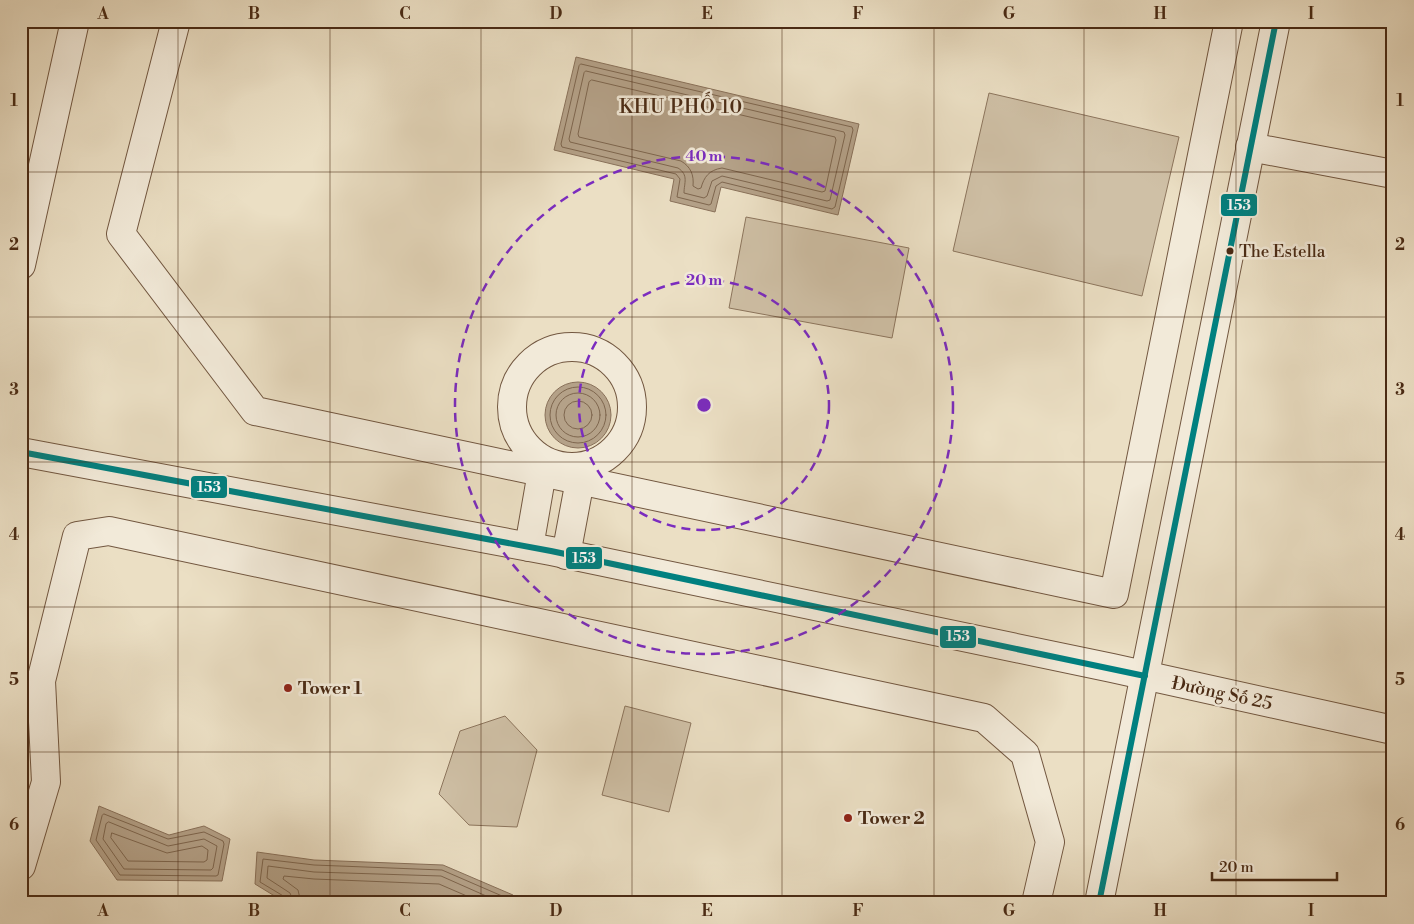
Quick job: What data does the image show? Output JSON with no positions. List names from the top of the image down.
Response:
{
  "streets": {
    "street": ["Đường Số 25"]
  },
  "districts": ["KHU PHỐ 10"],
  "places": ["The Estella", "Tower 1", "Tower 2"],
  "lines": ["transit line 153"],
  "scale_bar": "20 m",
  "grid": {
    "columns": [
      "A",
      "B",
      "C",
      "D",
      "E",
      "F",
      "G",
      "H",
      "I"
    ],
    "rows": [
      "1",
      "2",
      "3",
      "4",
      "5",
      "6"
    ]
  },
  "rings": ["40 m", "20 m"]
}
